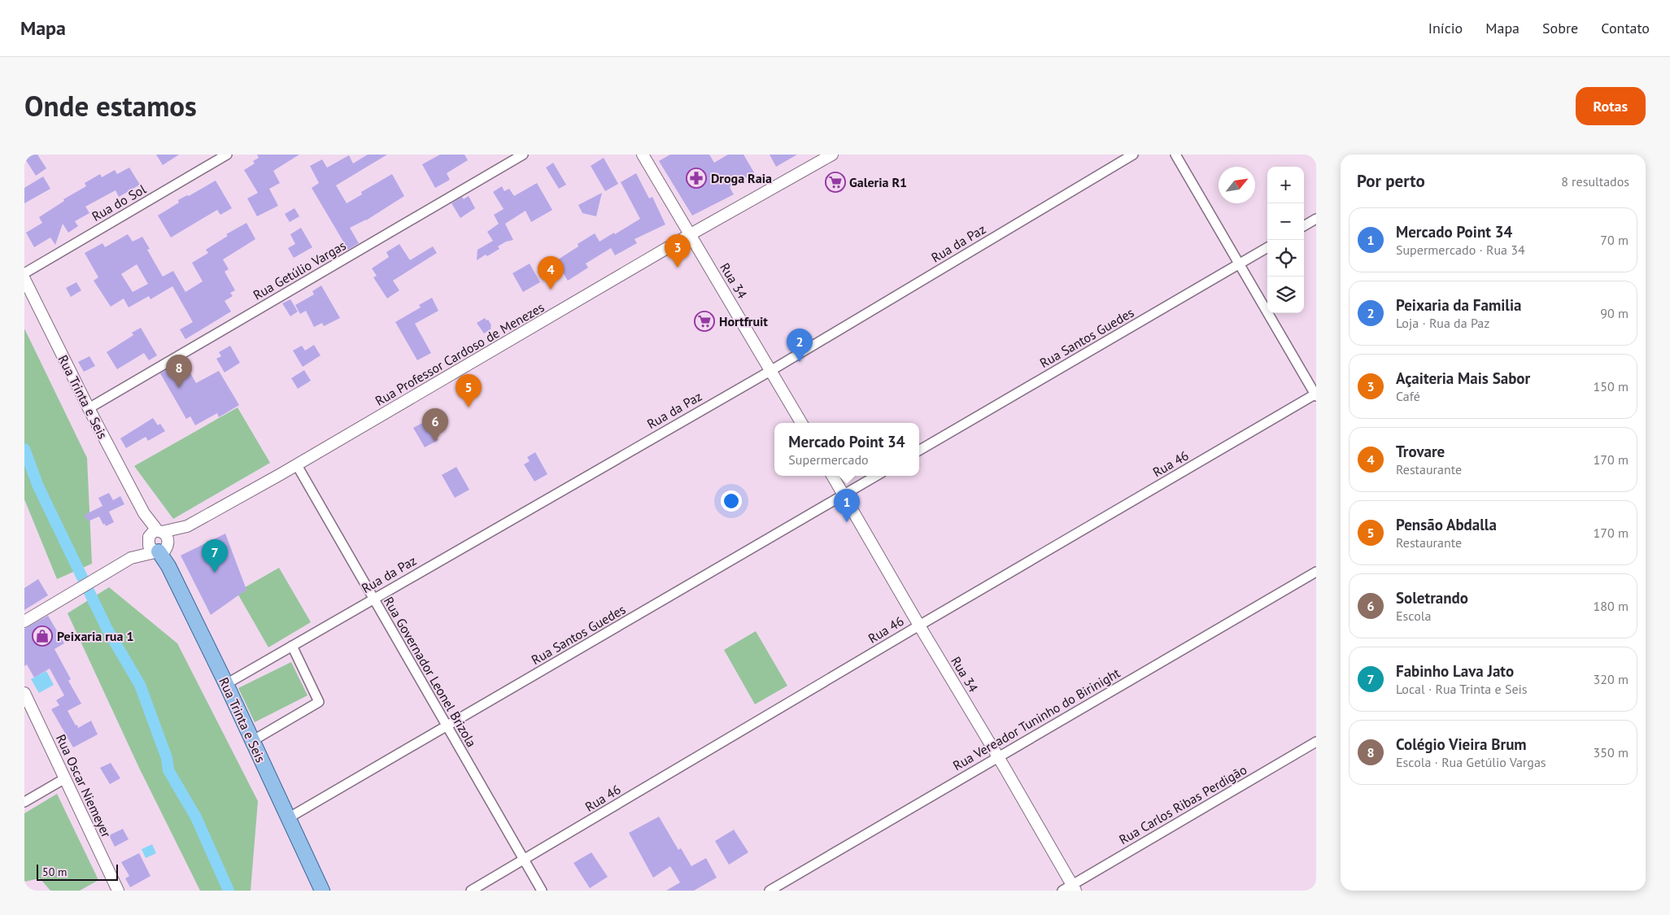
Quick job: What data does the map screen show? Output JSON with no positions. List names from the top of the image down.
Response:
{
  "streets": {
    "main road": ["Rua Trinta e Seis"],
    "street": [
      "Rua do Sol",
      "Rua da Paz",
      "Rua Getúlio Vargas",
      "Rua 34",
      "Rua Santos Guedes",
      "Rua Professor Cardoso de Menezes",
      "Rua 46",
      "Rua Governador Leonel Brizola",
      "Rua Vereador Tuninho do Birinight",
      "Rua Oscar Niemeyer",
      "Rua Carlos Ribas Perdigão"
    ]
  },
  "crossings": [
    ["Rua da Paz", "Rua 34"],
    ["Rua da Paz", "Rua Trinta e Seis"],
    ["Rua da Paz", "Rua Governador Leonel Brizola"],
    ["Rua Getúlio Vargas", "Rua Trinta e Seis"],
    ["Rua 34", "Rua Santos Guedes"],
    ["Rua 34", "Rua Professor Cardoso de Menezes"],
    ["Rua 34", "Rua 46"],
    ["Rua 34", "Rua Vereador Tuninho do Birinight"],
    ["Rua 34", "Rua Carlos Ribas Perdigão"],
    ["Rua Santos Guedes", "Rua Trinta e Seis"],
    ["Rua Santos Guedes", "Rua Governador Leonel Brizola"],
    ["Rua Professor Cardoso de Menezes", "Rua Trinta e Seis"],
    ["Rua Professor Cardoso de Menezes", "Rua Governador Leonel Brizola"],
    ["Rua 46", "Rua Governador Leonel Brizola"]
  ],
  "places": {
    "pharmacy": ["Droga Raia"],
    "supermarket": ["Galeria R1", "Hortfruit"],
    "shop": ["Peixaria rua 1"]
  },
  "scale_bar": "50 m",
  "north": "top right",
  "page": {
    "header": "Mapa",
    "nav": [
      "Início",
      "Mapa",
      "Sobre",
      "Contato"
    ],
    "title": "Onde estamos",
    "buttons": "Rotas",
    "heading": ["Por perto", "8 resultados"],
    "map_buttons": ["+", "−"],
    "list": [
      {
        "mark": "1",
        "name": "Mercado Point 34",
        "note": "Supermercado · Rua 34",
        "value": "70 m"
      },
      {
        "mark": "2",
        "name": "Peixaria da Familia",
        "note": "Loja · Rua da Paz",
        "value": "90 m"
      },
      {
        "mark": "3",
        "name": "Açaiteria Mais Sabor",
        "note": "Café",
        "value": "150 m"
      },
      {
        "mark": "4",
        "name": "Trovare",
        "note": "Restaurante",
        "value": "170 m"
      },
      {
        "mark": "5",
        "name": "Pensão Abdalla",
        "note": "Restaurante",
        "value": "170 m"
      },
      {
        "mark": "6",
        "name": "Soletrando",
        "note": "Escola",
        "value": "180 m"
      },
      {
        "mark": "7",
        "name": "Fabinho Lava Jato",
        "note": "Local · Rua Trinta e Seis",
        "value": "320 m"
      },
      {
        "mark": "8",
        "name": "Colégio Vieira Brum",
        "note": "Escola · Rua Getúlio Vargas",
        "value": "350 m"
      }
    ],
    "pins": [
      "3",
      "4",
      "2",
      "8",
      "5",
      "6",
      "1",
      "7"
    ],
    "popup": ["Mercado Point 34", "Supermercado"],
    "scale": "50 m"
  }
}
